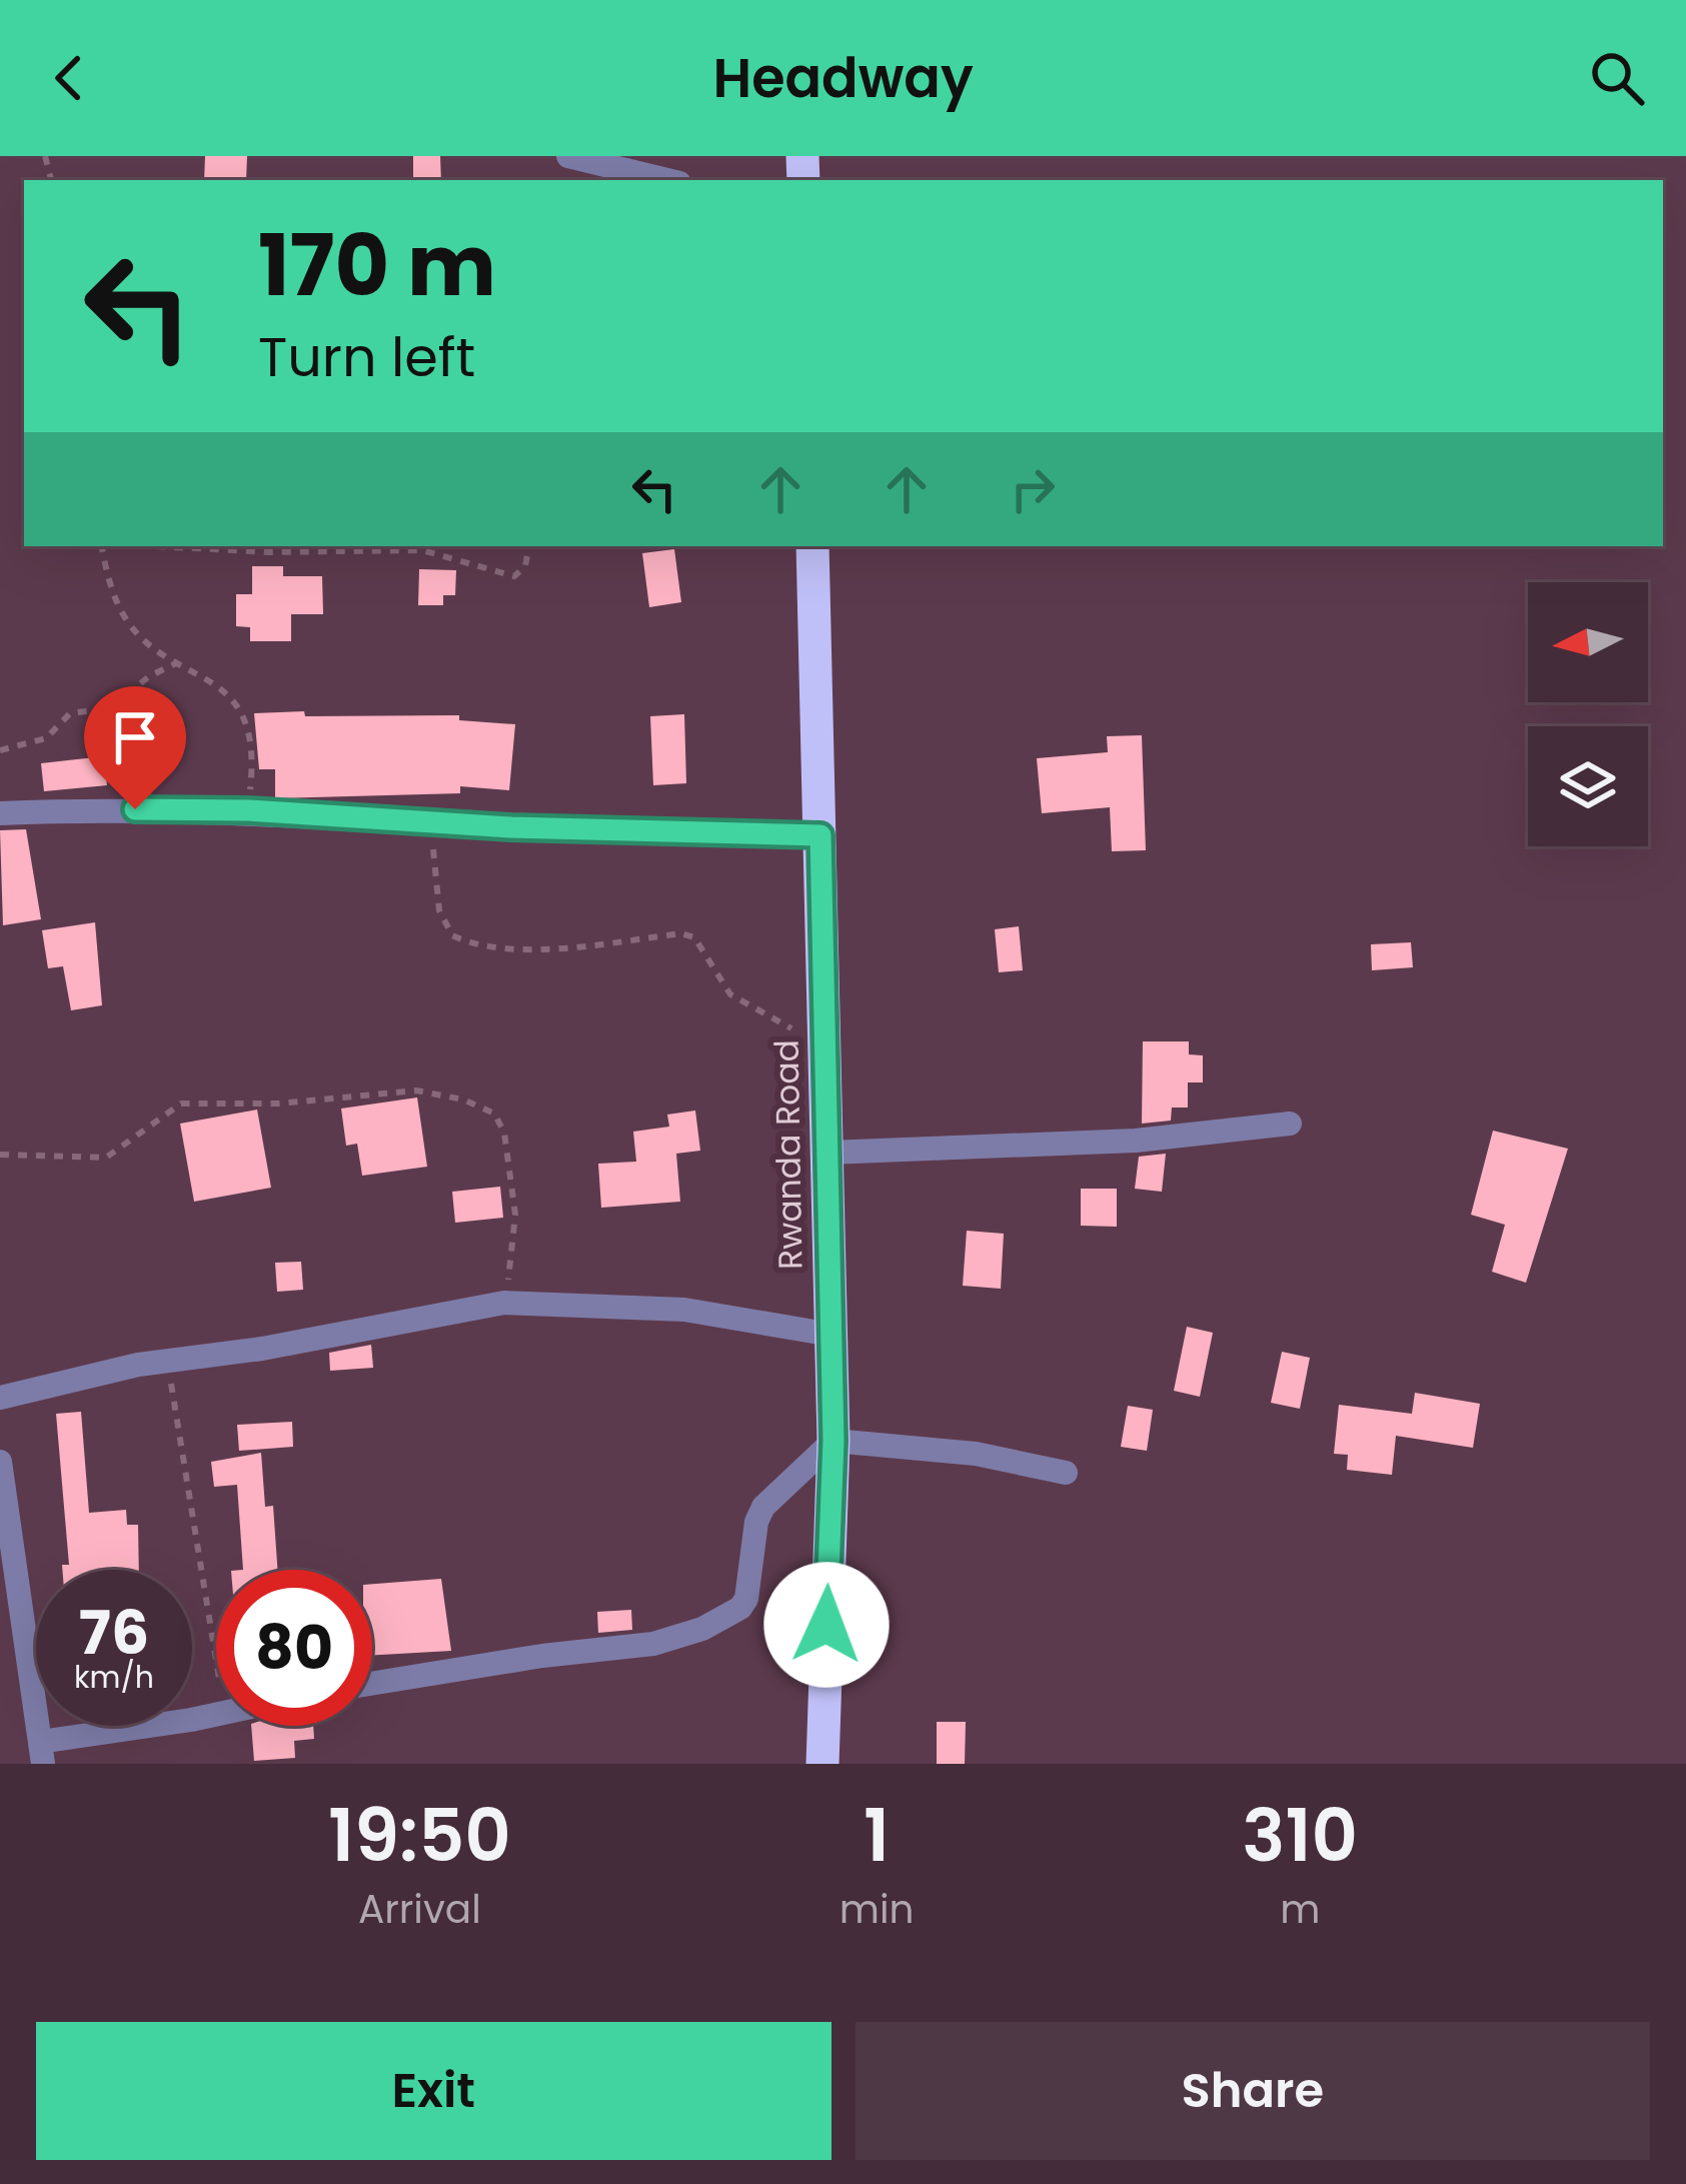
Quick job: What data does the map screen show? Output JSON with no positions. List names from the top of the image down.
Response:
{
  "streets": {
    "highway": ["Rwanda Road"]
  },
  "north": "left",
  "page": {
    "header": "Headway",
    "turn": ["170 m", "Turn left"],
    "speed": "76 km/h",
    "limit": "80",
    "eta": [
      "19:50",
      "Arrival",
      "1",
      "min",
      "310",
      "m"
    ],
    "buttons": ["Exit", "Share"]
  }
}
